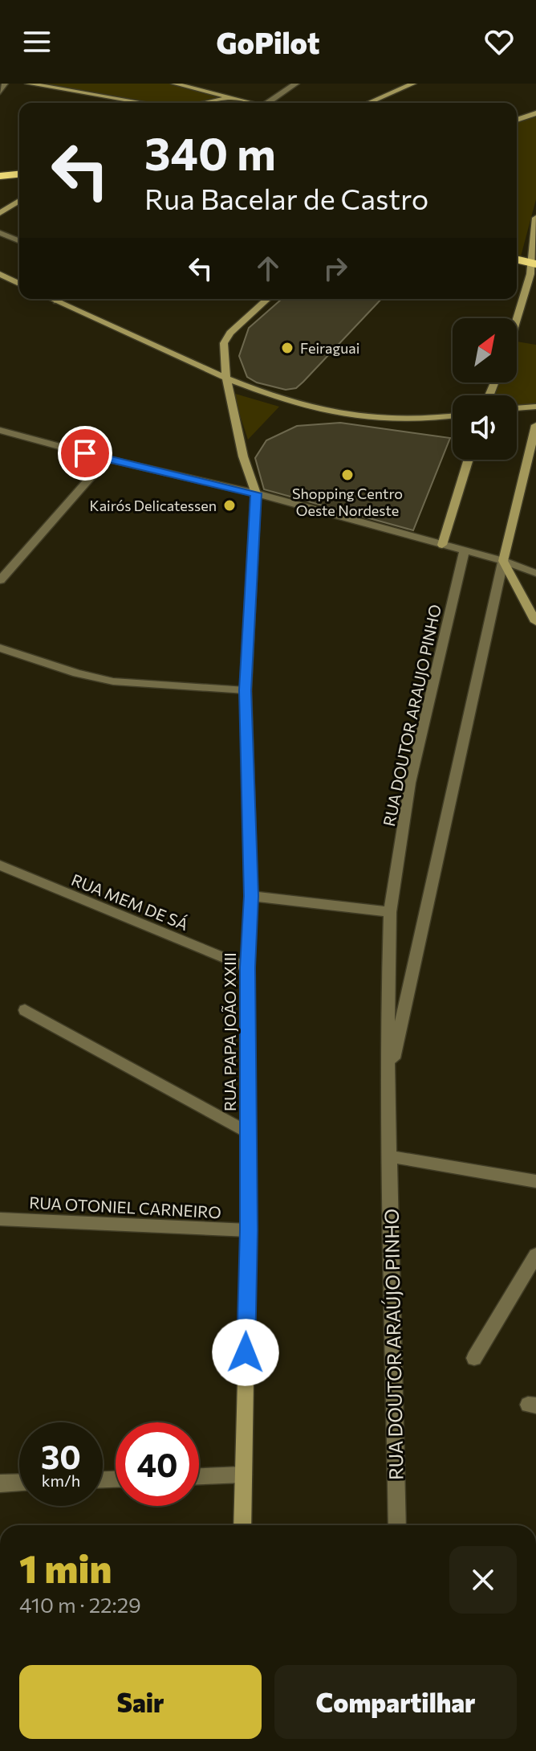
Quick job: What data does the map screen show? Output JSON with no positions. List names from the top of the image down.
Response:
{
  "streets": {
    "street": [
      "RUA DOUTOR ARAUJO PINHO",
      "RUA MEM DE SÁ",
      "RUA PAPA JOÃO XXIII",
      "RUA OTONIEL CARNEIRO",
      "RUA DOUTOR ARAÚJO PINHO"
    ]
  },
  "crossings": [
    ["RUA DOUTOR ARAUJO PINHO", "RUA DOUTOR ARAÚJO PINHO"],
    ["RUA MEM DE SÁ", "RUA PAPA JOÃO XXIII"],
    ["RUA PAPA JOÃO XXIII", "RUA OTONIEL CARNEIRO"]
  ],
  "places": ["Feiraguai", "Shopping Centro Oeste Nordeste", "Kairós Delicatessen"],
  "north": "top right",
  "page": {
    "header": "GoPilot",
    "turn": ["340 m", "Rua Bacelar de Castro"],
    "speed": "30 km/h",
    "limit": "40",
    "heading": ["1 min", "410 m · 22:29"],
    "buttons": ["Sair", "Compartilhar"]
  }
}
